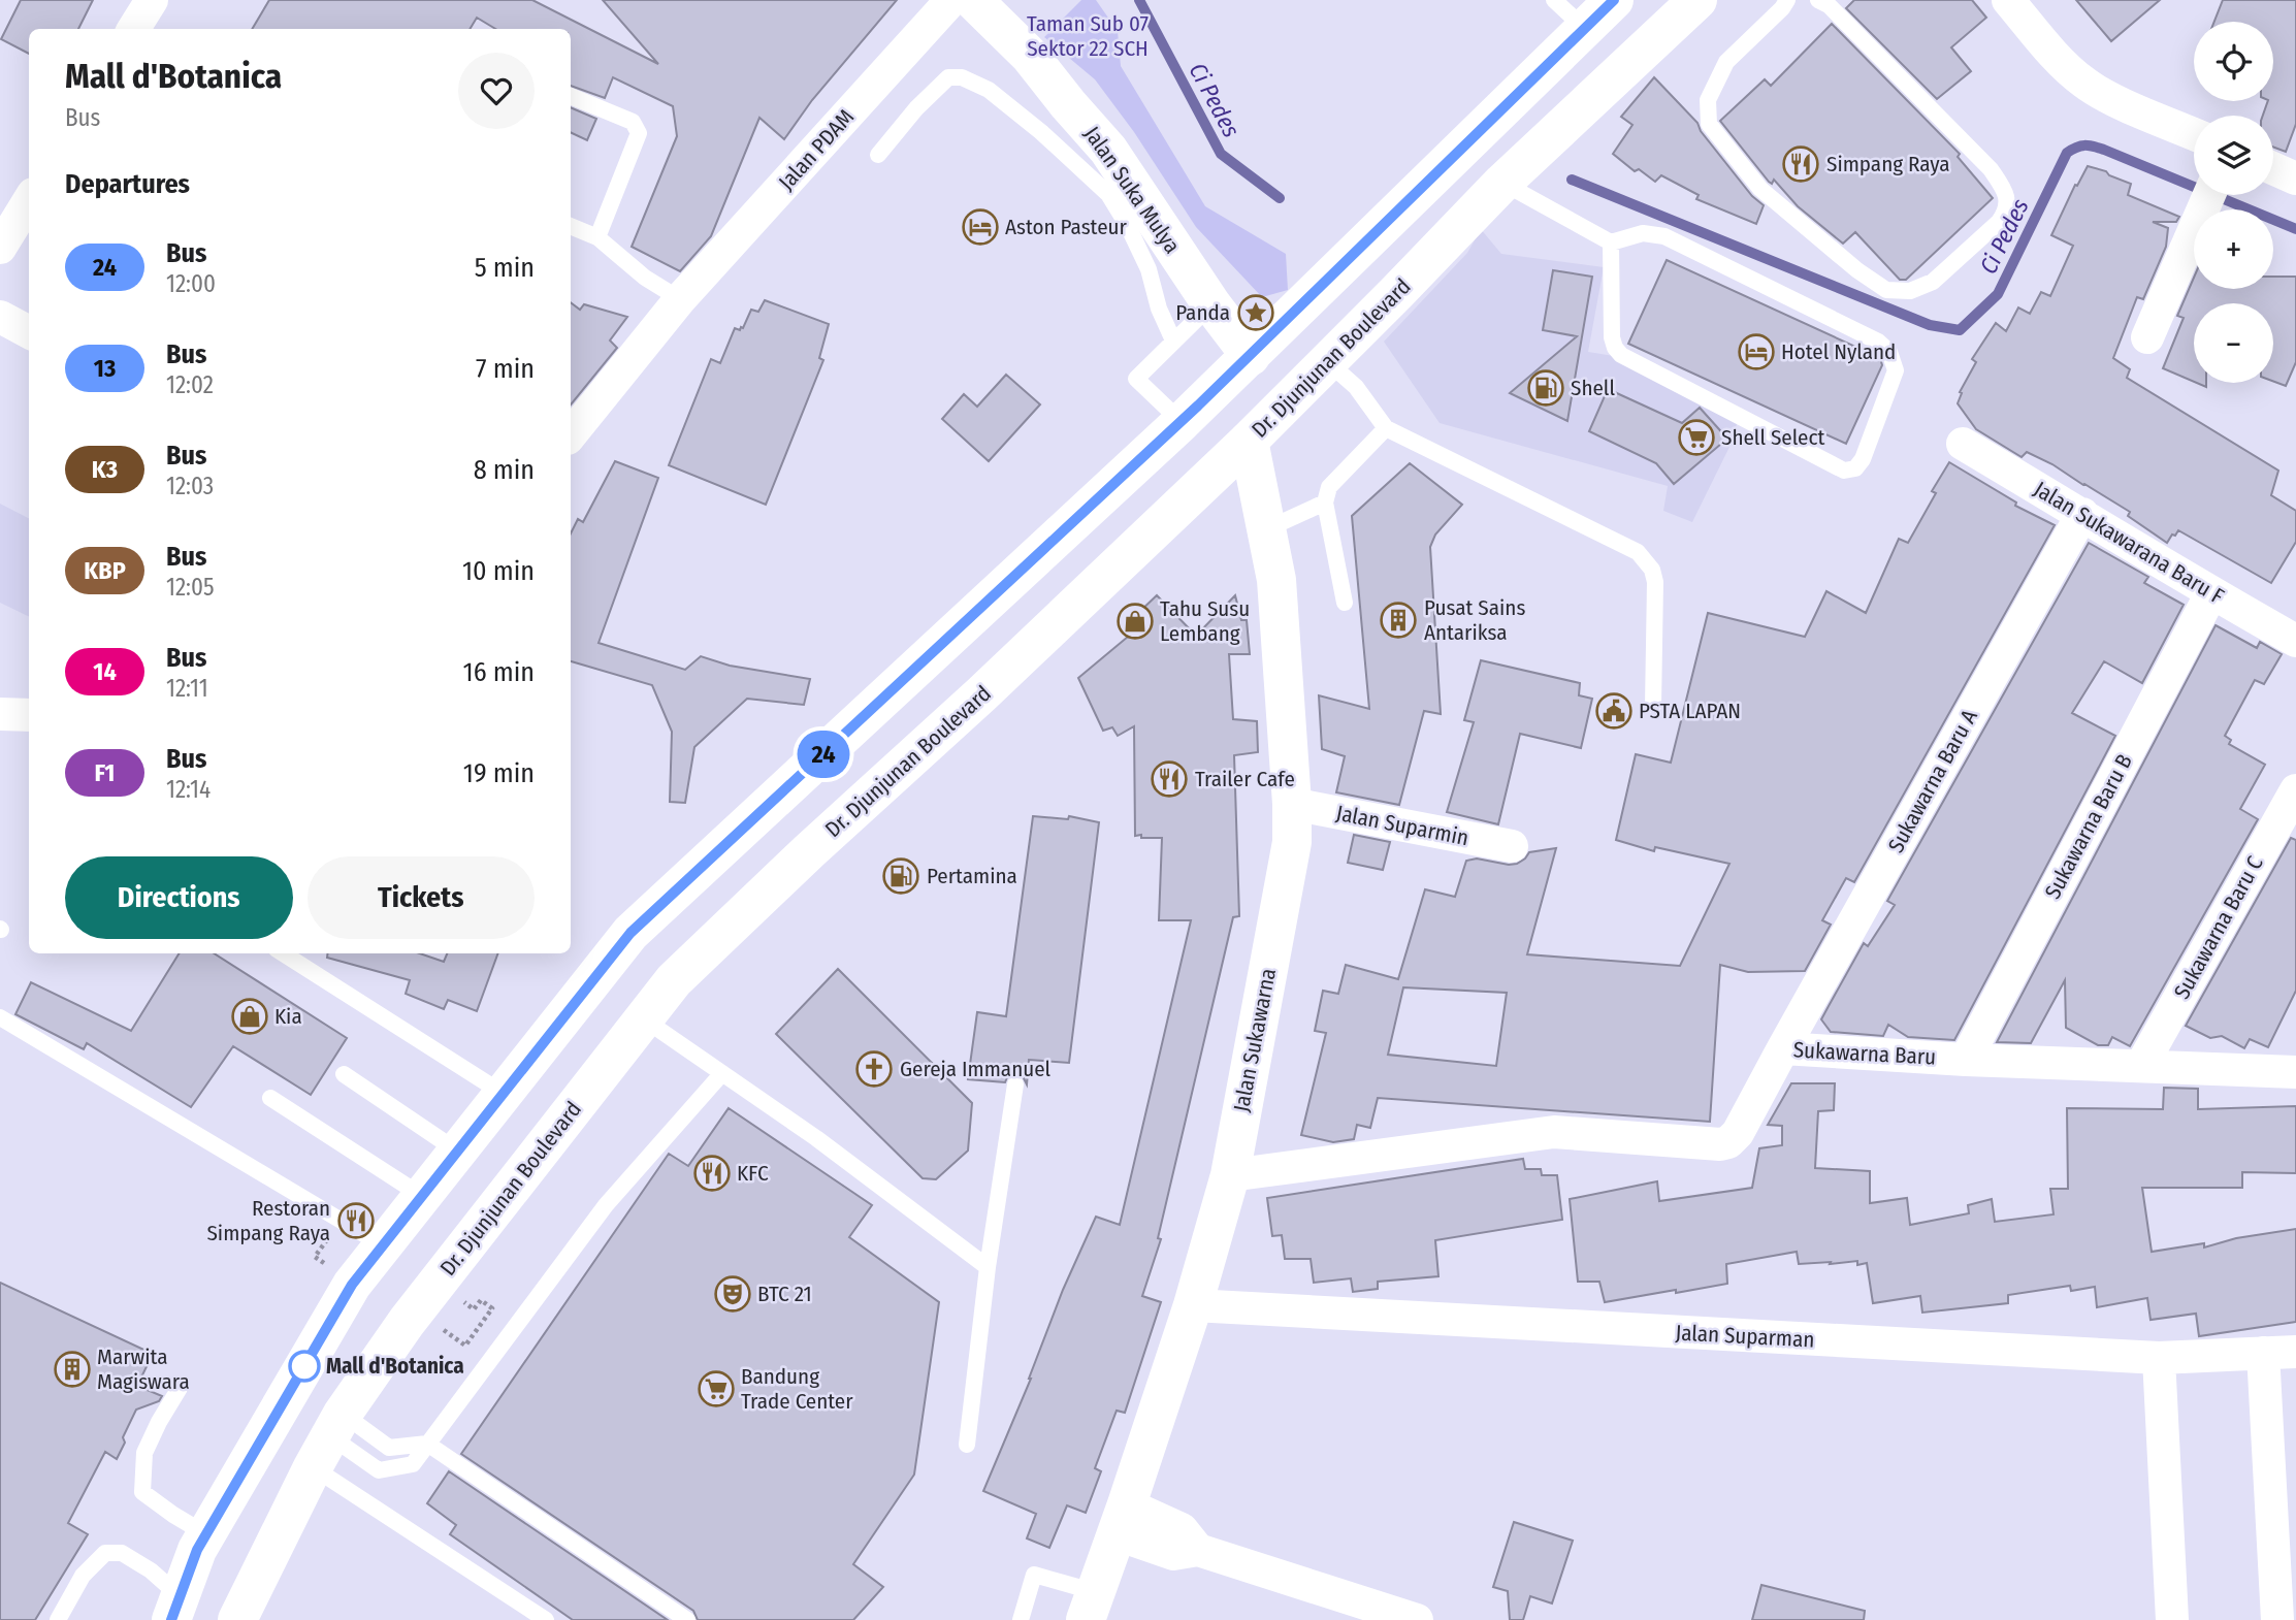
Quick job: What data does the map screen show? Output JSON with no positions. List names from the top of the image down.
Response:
{
  "streets": {
    "main road": ["Jalan Suka Mulya", "Dr. Djunjunan Boulevard", "Jalan Sukawarna"],
    "street": [
      "Jalan PDAM",
      "Jalan Sukawarana Baru F",
      "Sukawarna Baru A",
      "Jalan Suparmin",
      "Sukawarna Baru B",
      "Sukawarna Baru C",
      "Sukawarna Baru",
      "Jalan Suparman"
    ]
  },
  "crossings": [
    ["Dr. Djunjunan Boulevard", "Jalan Sukawarna"],
    ["Jalan Sukawarana Baru F", "Sukawarna Baru A"],
    ["Jalan Sukawarana Baru F", "Sukawarna Baru B"],
    ["Sukawarna Baru A", "Sukawarna Baru"],
    ["Jalan Suparmin", "Jalan Sukawarna"],
    ["Sukawarna Baru B", "Sukawarna Baru"],
    ["Sukawarna Baru C", "Sukawarna Baru"],
    ["Jalan Sukawarna", "Sukawarna Baru"],
    ["Jalan Sukawarna", "Jalan Suparman"]
  ],
  "water": ["Ci Pedes"],
  "parks": ["Taman Sub 07 Sektor 22 SCH"],
  "places": {
    "restaurant": [
      "Simpang Raya",
      "Trailer Cafe",
      "KFC",
      "Restoran Simpang Raya"
    ],
    "hotel": ["Aston Pasteur", "Hotel Nyland"],
    "place": ["Panda"],
    "fuel station": ["Shell", "Pertamina"],
    "supermarket": ["Shell Select", "Bandung Trade Center"],
    "building": ["Pusat Sains Antariksa", "Marwita Magiswara"],
    "shop": ["Tahu Susu Lembang", "Kia"],
    "public building": ["PSTA LAPAN"],
    "church": ["Gereja Immanuel"],
    "theatre": ["BTC 21"],
    "other": ["Mall d'Botanica"]
  },
  "lines": ["bus line 24"],
  "page": {
    "on_map": "24",
    "map_buttons": ["+", "−"],
    "heading": [
      ["Mall d'Botanica", "Bus"],
      "Departures"
    ],
    "list": [
      {
        "mark": "24",
        "name": "Bus",
        "note": "12:00",
        "value": "5 min"
      },
      {
        "mark": "13",
        "name": "Bus",
        "note": "12:02",
        "value": "7 min"
      },
      {
        "mark": "K3",
        "name": "Bus",
        "note": "12:03",
        "value": "8 min"
      },
      {
        "mark": "KBP",
        "name": "Bus",
        "note": "12:05",
        "value": "10 min"
      },
      {
        "mark": "14",
        "name": "Bus",
        "note": "12:11",
        "value": "16 min"
      },
      {
        "mark": "F1",
        "name": "Bus",
        "note": "12:14",
        "value": "19 min"
      }
    ],
    "buttons": ["Directions", "Tickets"]
  }
}
